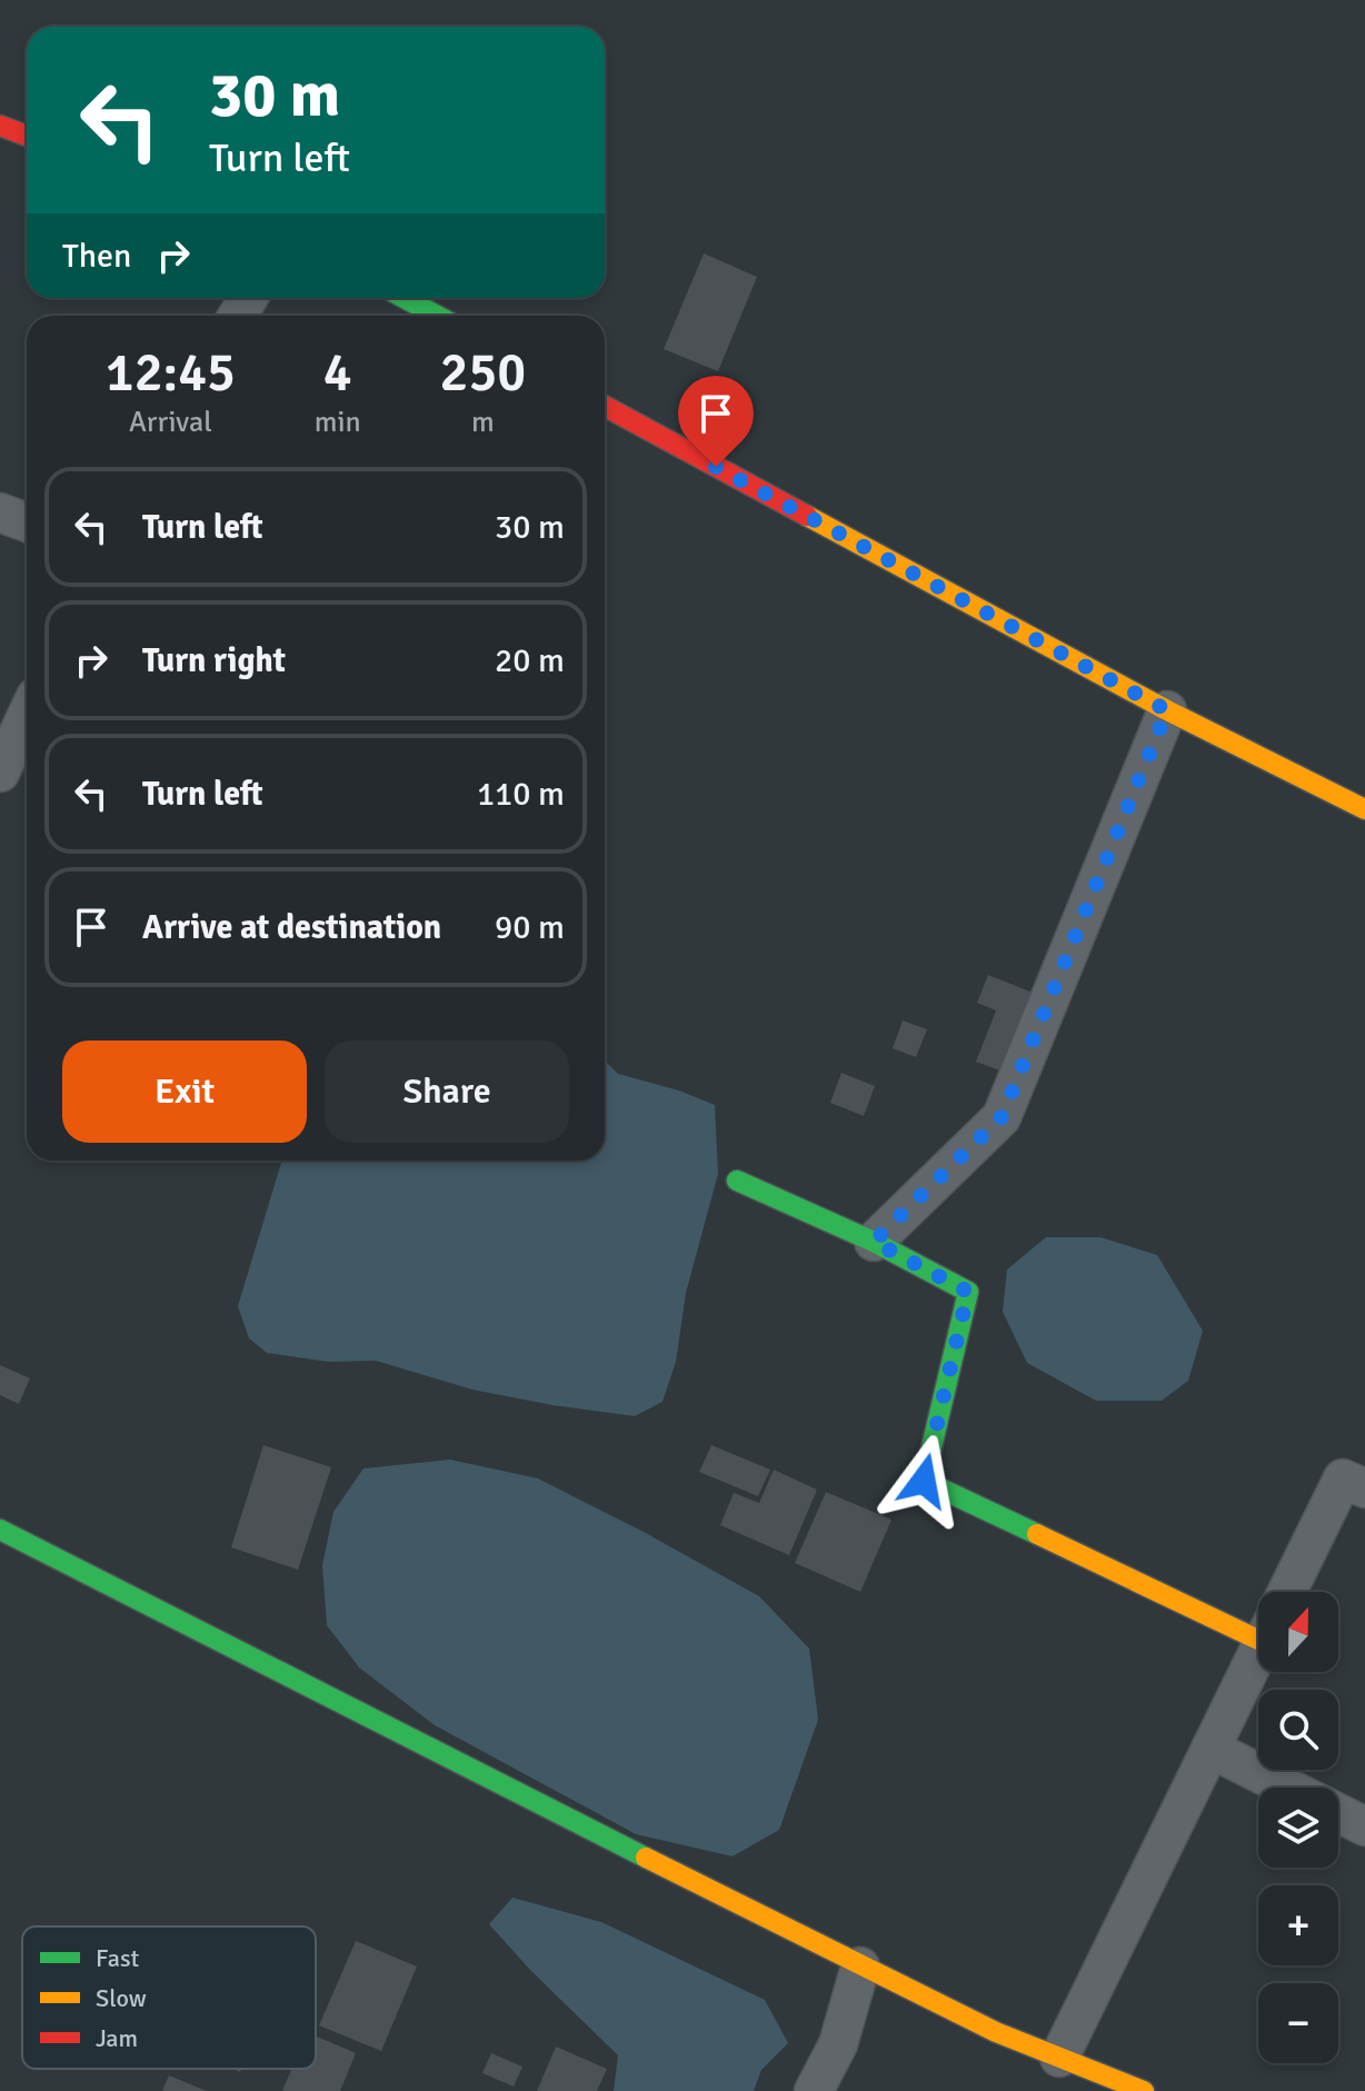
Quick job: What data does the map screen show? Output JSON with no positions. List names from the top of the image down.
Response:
{
  "legend": ["Fast", "Slow", "Jam"],
  "north": "top",
  "page": {
    "turn": ["30 m", "Turn left"],
    "then": "Then",
    "eta": [
      "12:45",
      "Arrival",
      "4",
      "min",
      "250",
      "m"
    ],
    "list": [
      {
        "name": "Turn left",
        "value": "30 m"
      },
      {
        "name": "Turn right",
        "value": "20 m"
      },
      {
        "name": "Turn left",
        "value": "110 m"
      },
      {
        "name": "Arrive at destination",
        "value": "90 m"
      }
    ],
    "buttons": ["Exit", "Share"],
    "map_buttons": ["+", "−"]
  }
}
